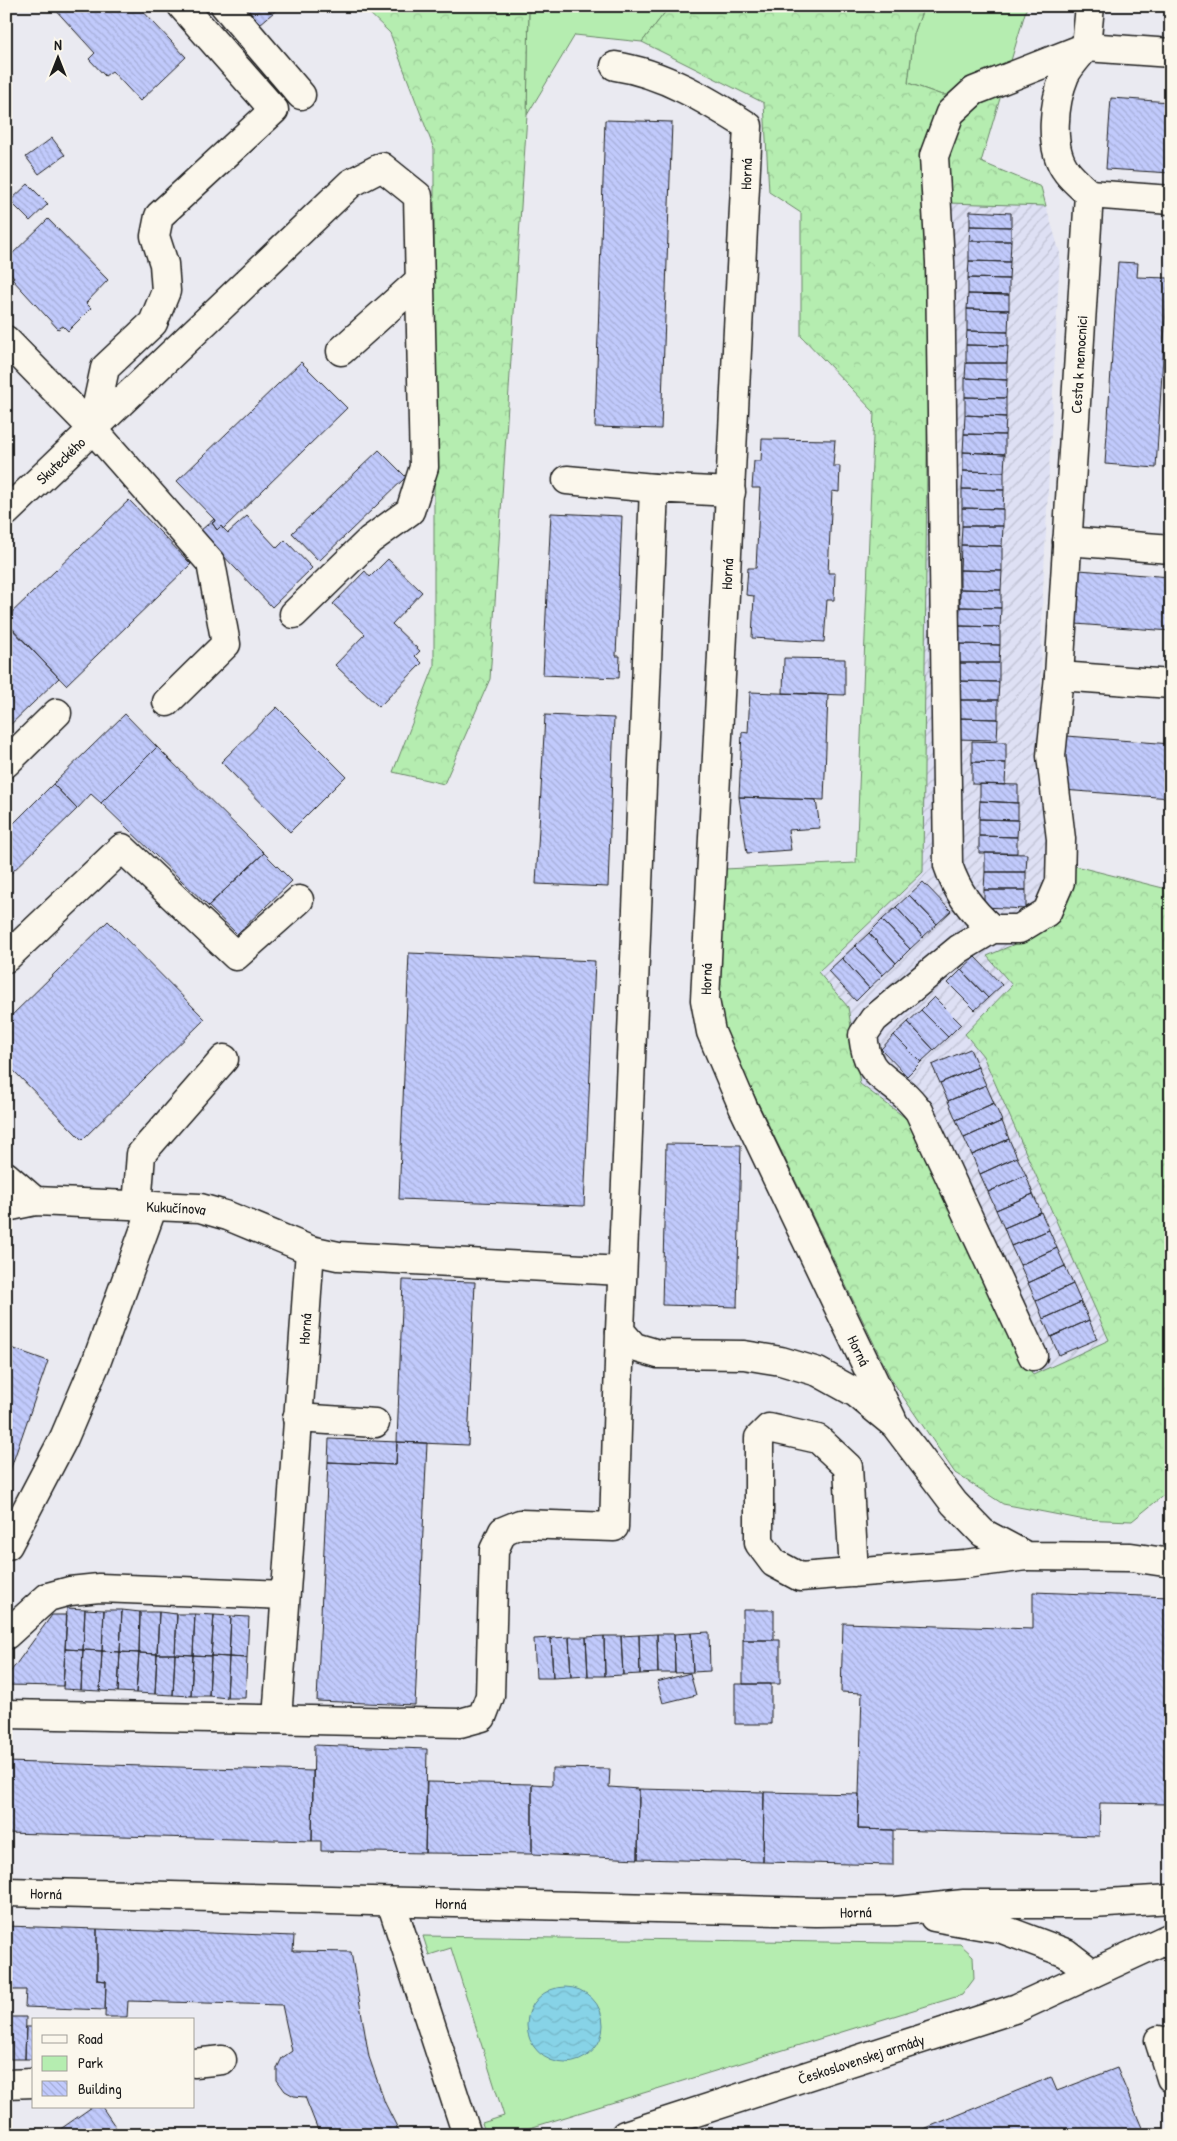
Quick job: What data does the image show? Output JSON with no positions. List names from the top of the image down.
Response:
{
  "streets": {
    "street": [
      "Horná",
      "Cesta k nemocnici",
      "Skuteckého",
      "Kukučínova",
      "Československej armády"
    ]
  },
  "crossings": [
    ["Horná", "Kukučínova"],
    ["Horná", "Československej armády"]
  ],
  "legend": ["Road", "Park", "Building"],
  "north": "top"
}
